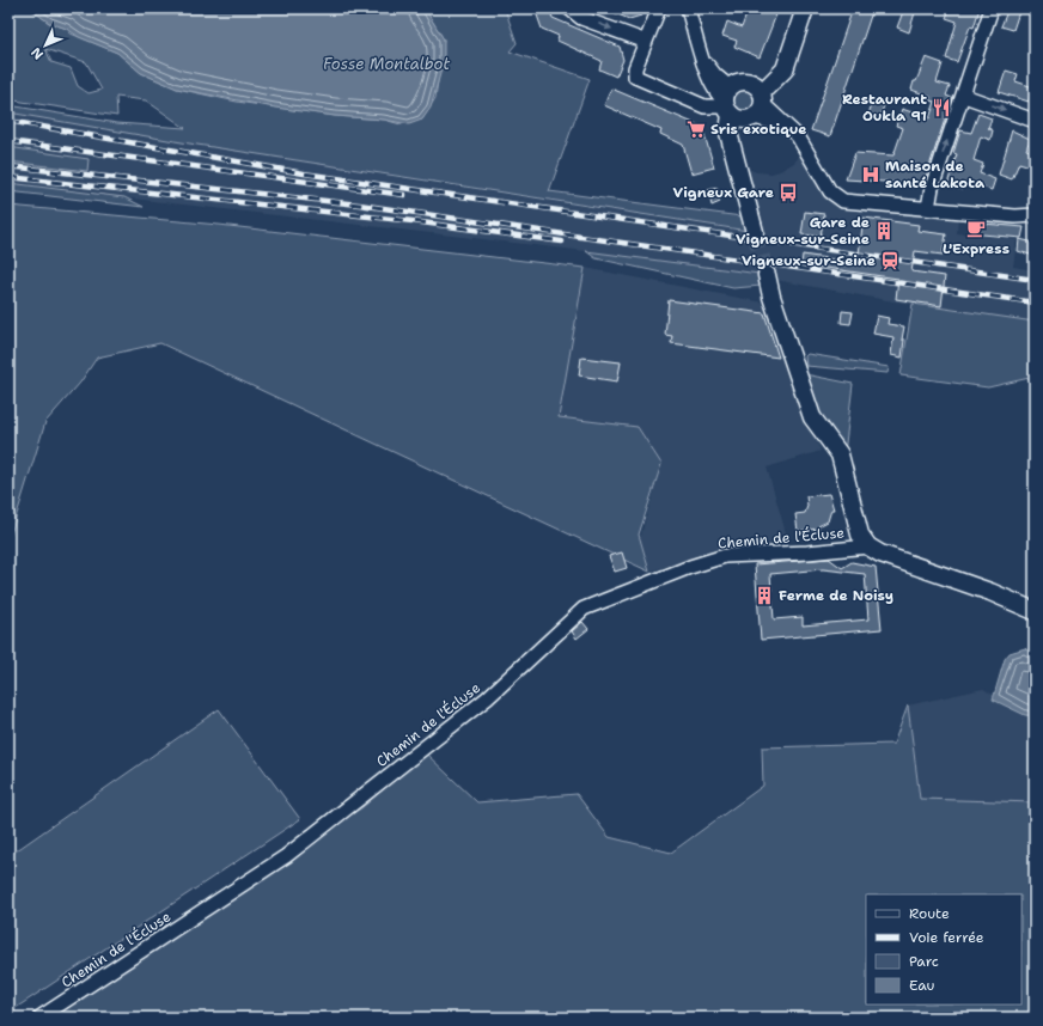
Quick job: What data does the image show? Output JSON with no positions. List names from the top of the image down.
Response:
{
  "streets": {
    "street": ["Chemin de l'Écluse"]
  },
  "water": ["Fosse Montalbot"],
  "places": {
    "restaurant": ["Restaurant Oukla 91"],
    "supermarket": ["Sris exotique"],
    "hospital": ["Maison de santé Lakota"],
    "bus stop": ["Vigneux Gare"],
    "cafe": ["L'Express"],
    "building": ["Gare de Vigneux-sur-Seine", "Ferme de Noisy"],
    "station": ["Vigneux-sur-Seine"]
  },
  "legend": [
    "Route",
    "Voie ferrée",
    "Parc",
    "Eau"
  ],
  "north": "bottom left"
}
